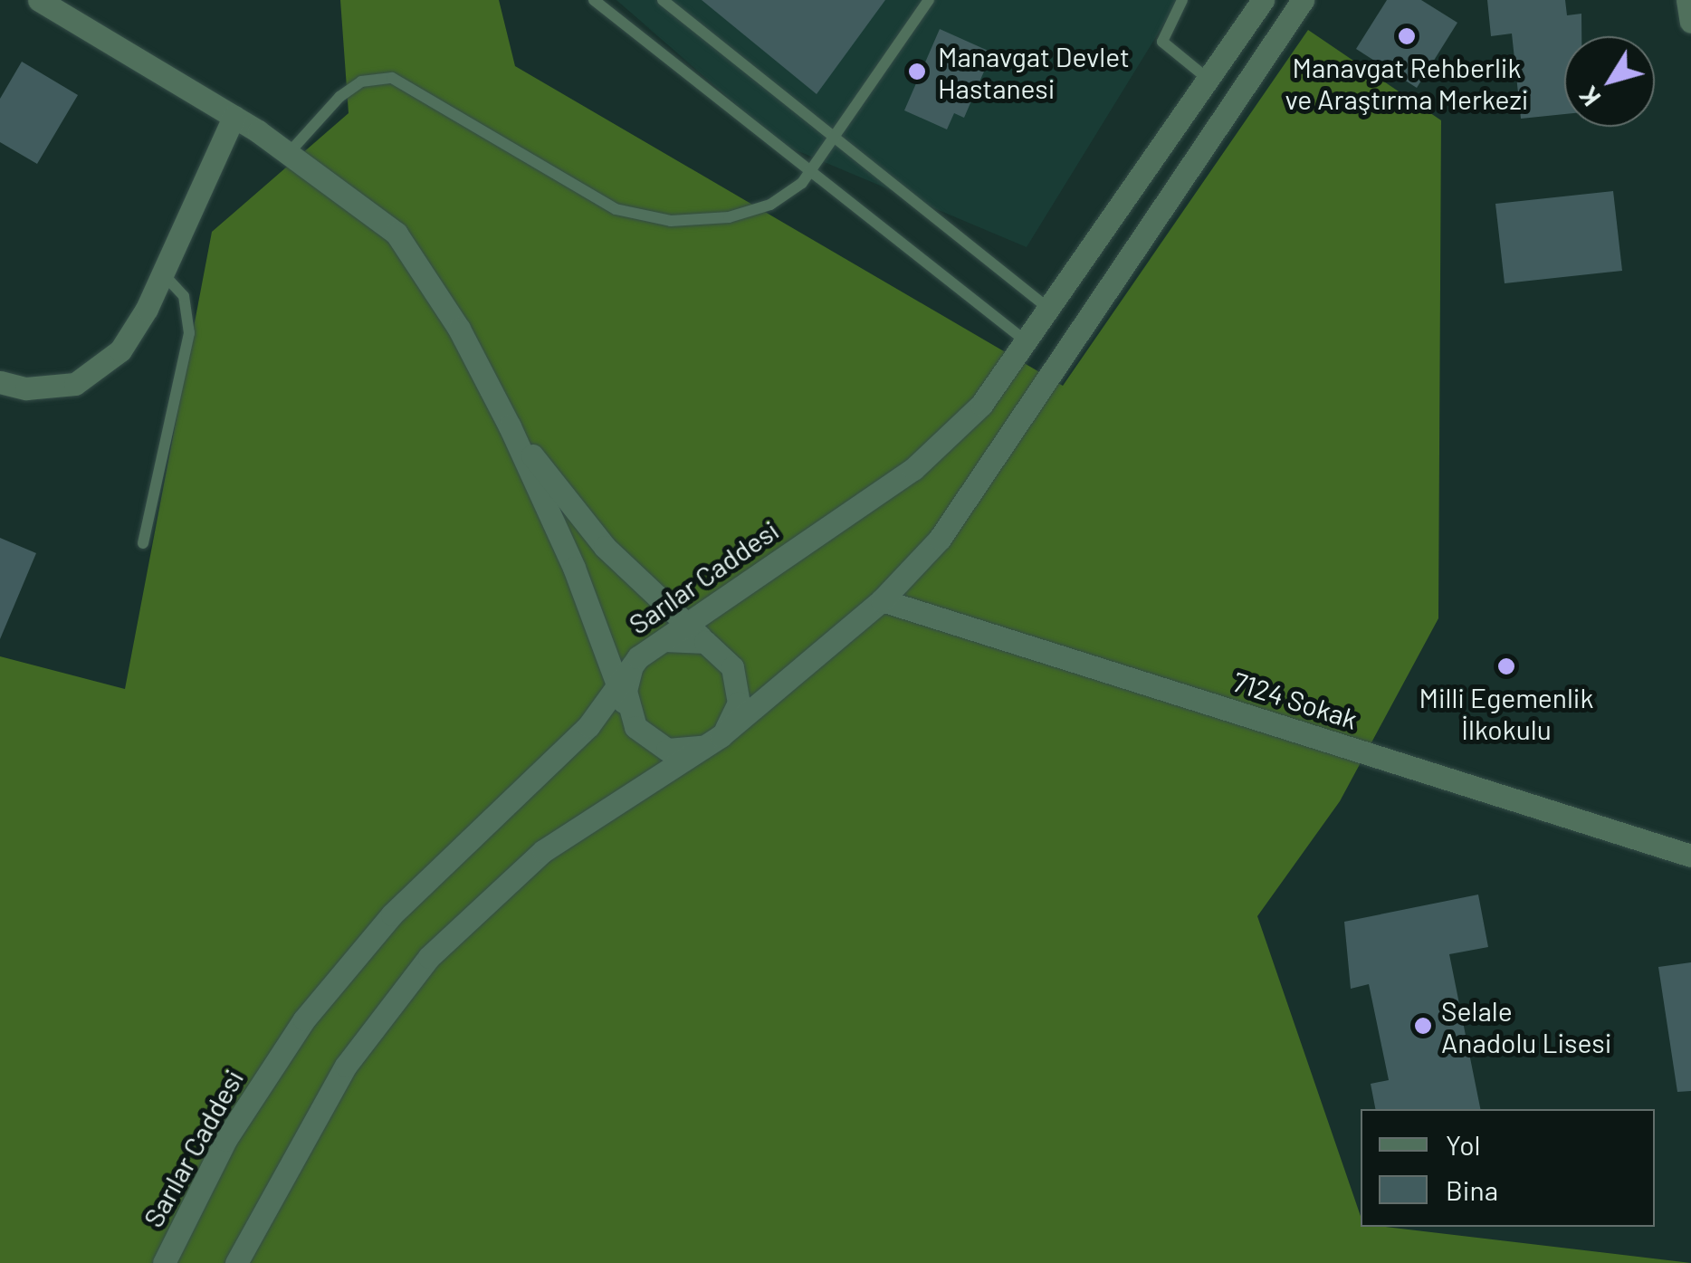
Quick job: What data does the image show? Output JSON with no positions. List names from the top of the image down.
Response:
{
  "streets": {
    "street": ["Sarılar Caddesi", "7124 Sokak"]
  },
  "places": [
    "Manavgat Rehberlik ve Araştırma Merkezi",
    "Manavgat Devlet Hastanesi",
    "Milli Egemenlik İlkokulu",
    "Selale Anadolu Lisesi"
  ],
  "legend": ["Yol", "Bina"],
  "north": "bottom left"
}
